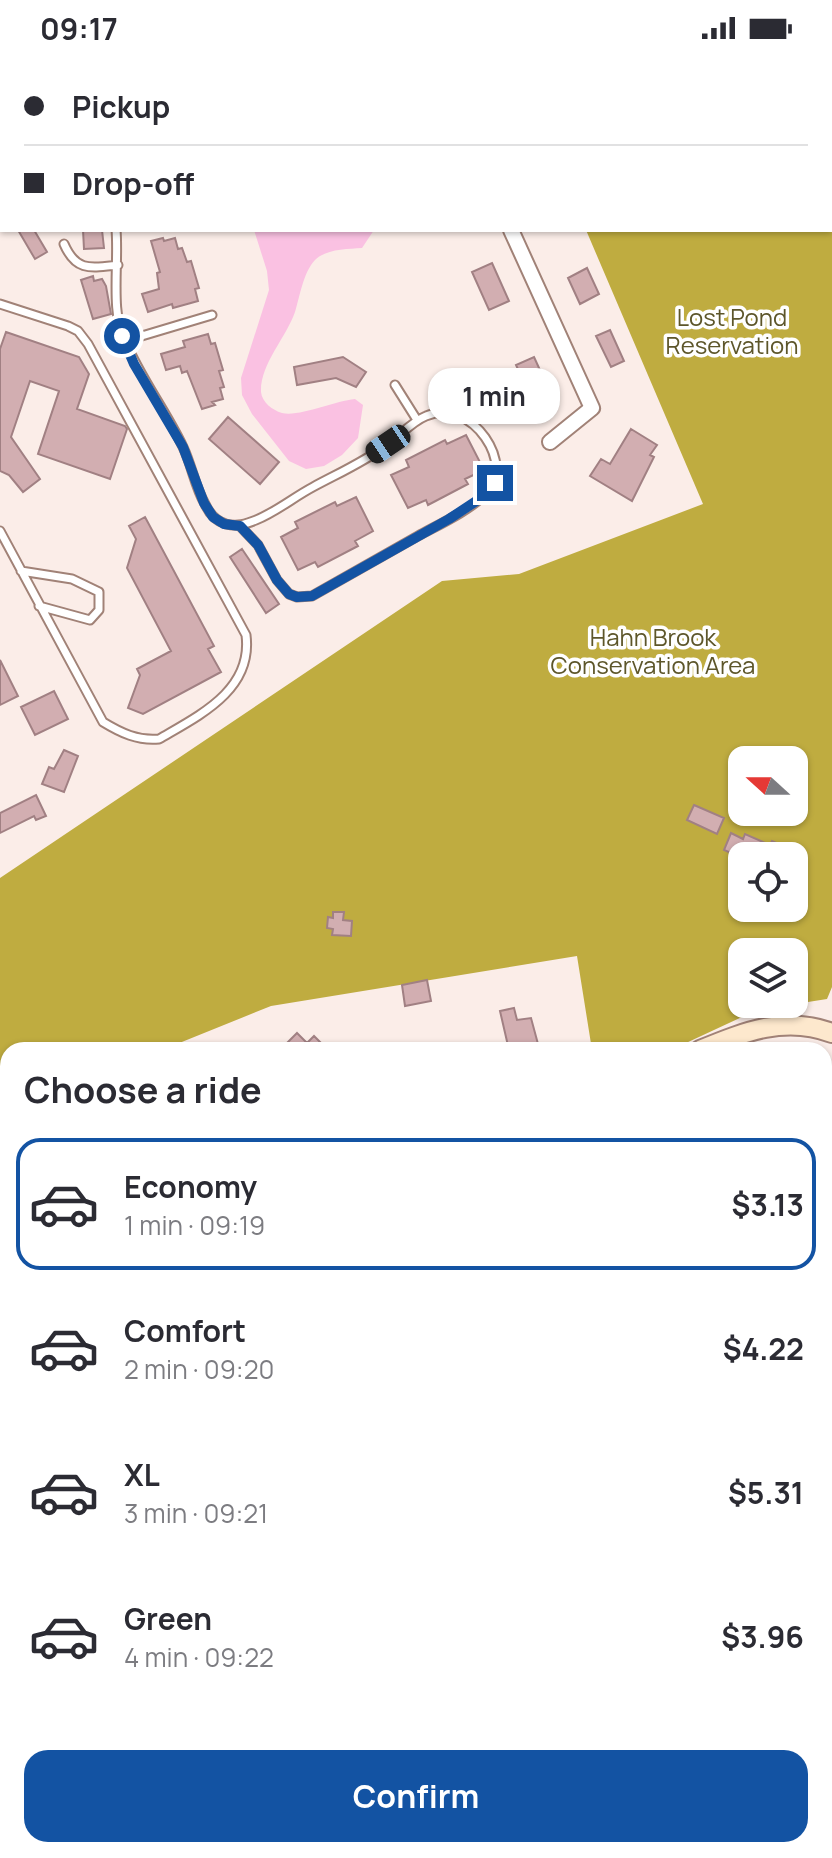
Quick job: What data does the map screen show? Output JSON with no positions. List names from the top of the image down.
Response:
{
  "parks": ["Lost Pond Reservation", "Hahn Brook Conservation Area"],
  "north": "left",
  "page": {
    "status": "09:17",
    "banner": ["Pickup", "Drop-off"],
    "bubble": "1 min",
    "heading": "Choose a ride",
    "list": [
      {
        "name": "Economy",
        "note": "1 min · 09:19",
        "value": "$3.13"
      },
      {
        "name": "Comfort",
        "note": "2 min · 09:20",
        "value": "$4.22"
      },
      {
        "name": "XL",
        "note": "3 min · 09:21",
        "value": "$5.31"
      },
      {
        "name": "Green",
        "note": "4 min · 09:22",
        "value": "$3.96"
      }
    ],
    "buttons": "Confirm"
  }
}
